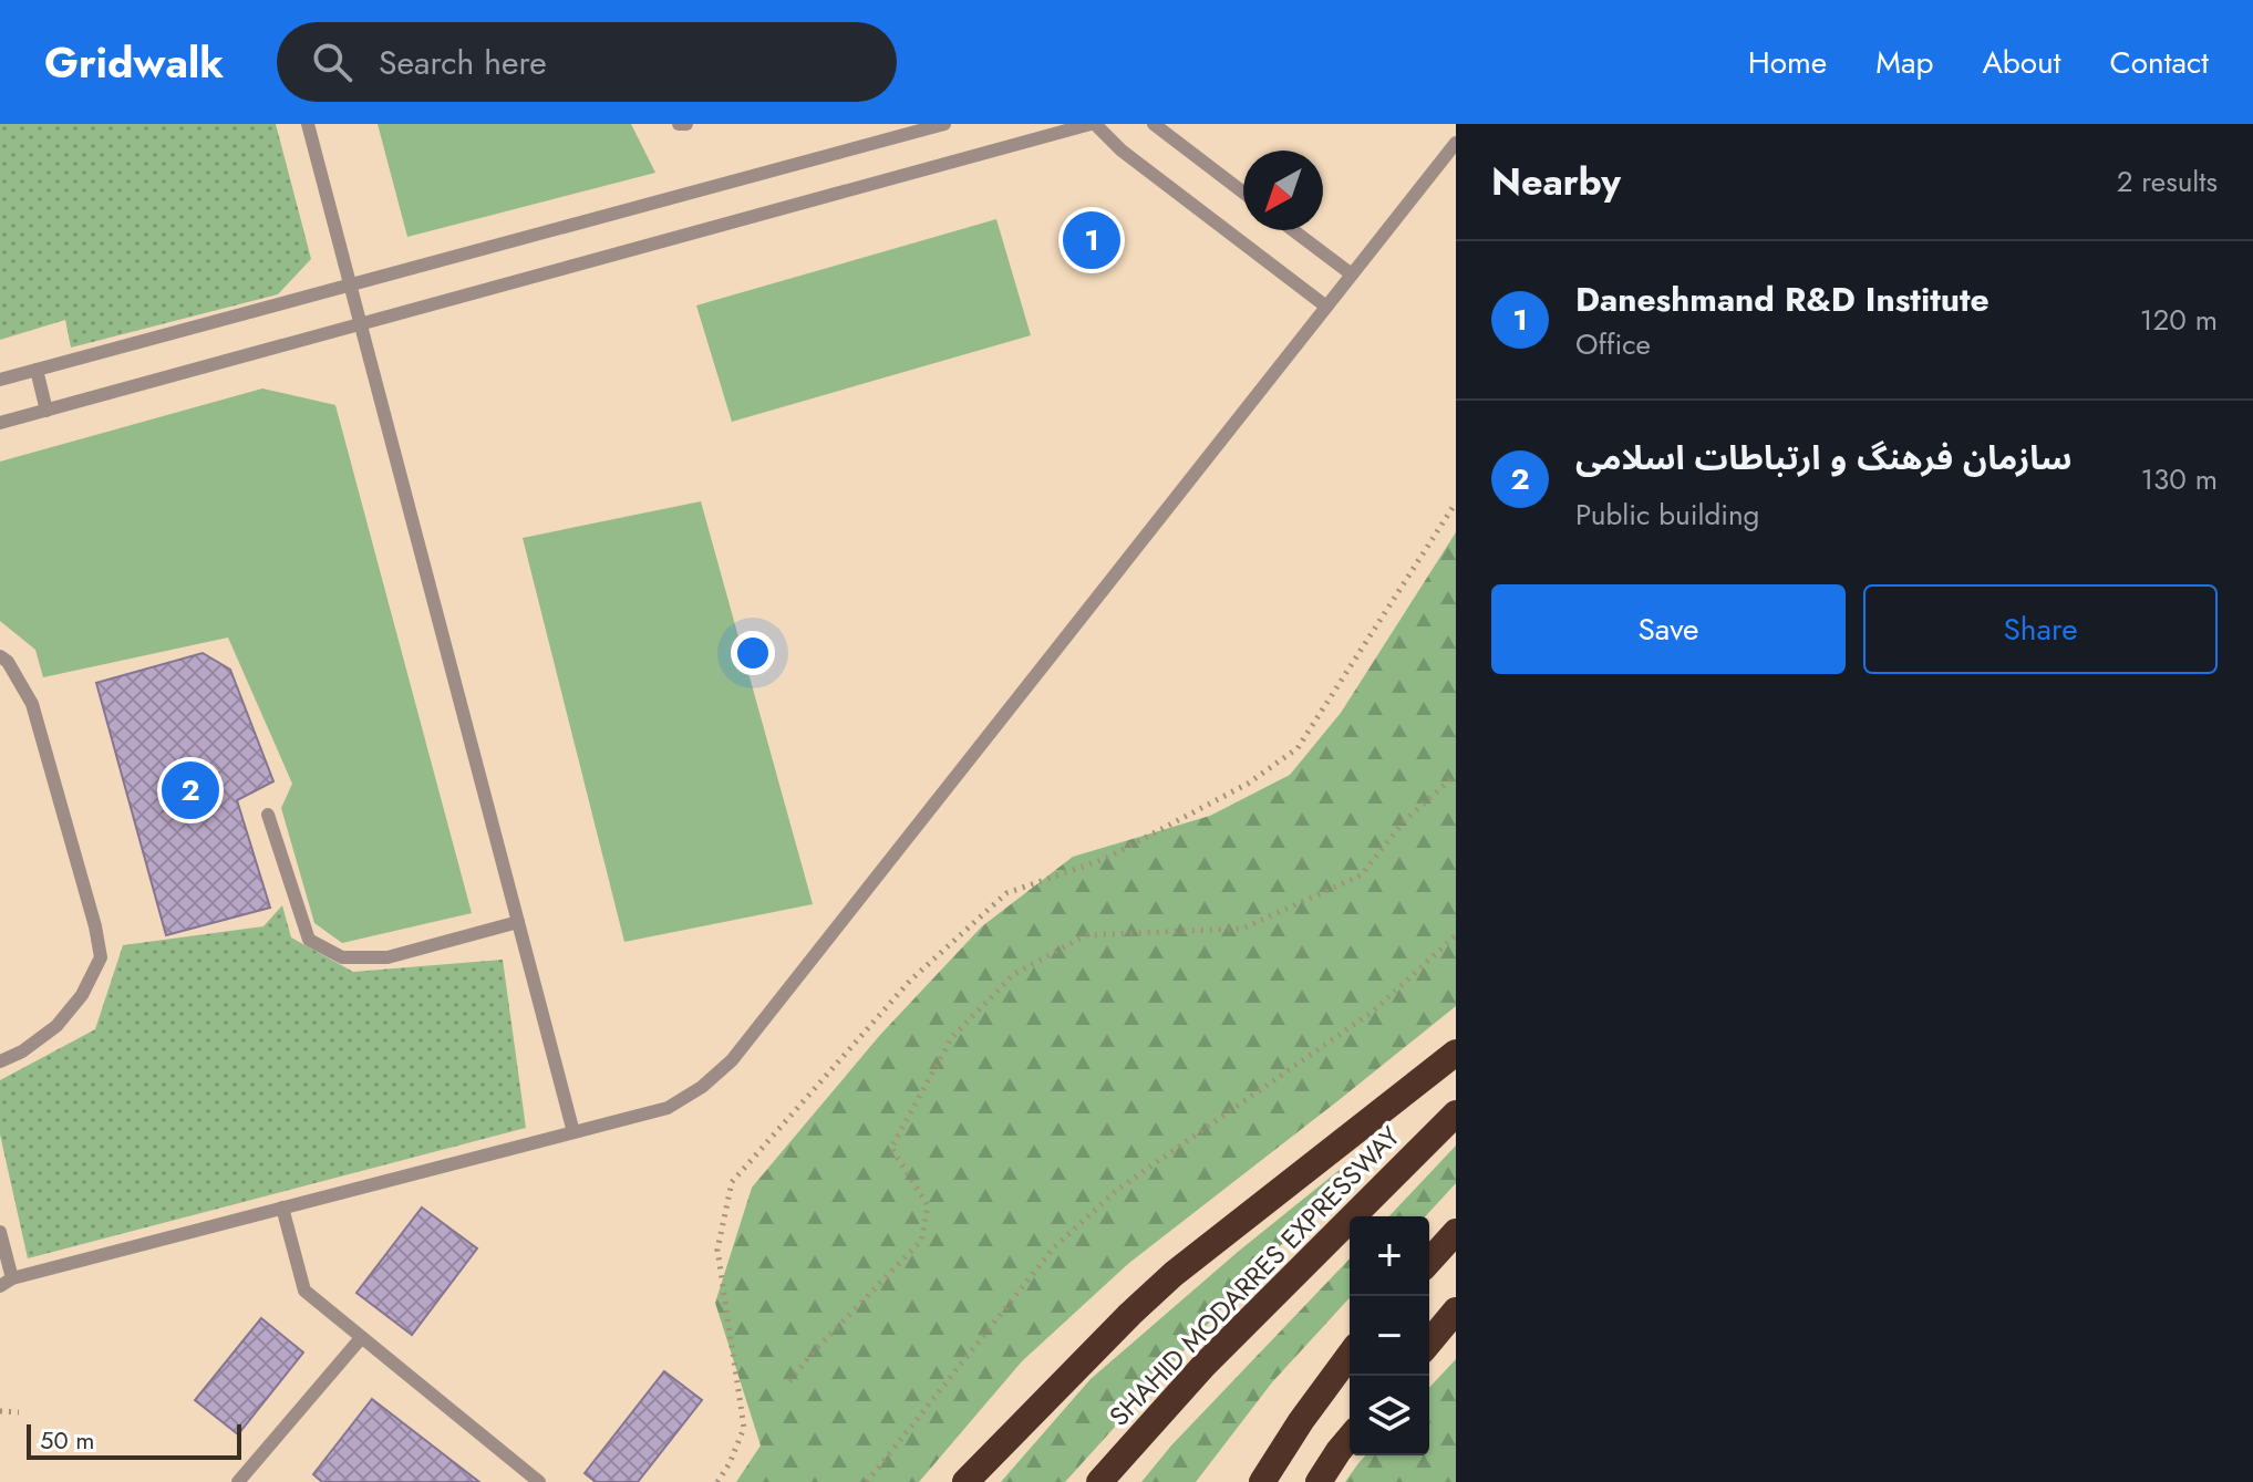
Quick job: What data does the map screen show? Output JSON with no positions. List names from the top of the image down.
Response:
{
  "streets": {
    "highway": ["SHAHID MODARRES EXPRESSWAY"]
  },
  "scale_bar": "50 m",
  "north": "bottom left",
  "page": {
    "header": "Gridwalk",
    "search": "Search here",
    "nav": [
      "Home",
      "Map",
      "About",
      "Contact"
    ],
    "heading": ["Nearby", "2 results"],
    "pins": ["1", "2"],
    "list": [
      {
        "mark": "1",
        "name": "Daneshmand R&D Institute",
        "note": "Office",
        "value": "120 m"
      },
      {
        "mark": "2",
        "name": "سازمان فرهنگ و ارتباطات اسلامی",
        "note": "Public building",
        "value": "130 m"
      }
    ],
    "buttons": ["Save", "Share"],
    "map_buttons": ["+", "−"],
    "scale": "50 m"
  }
}
